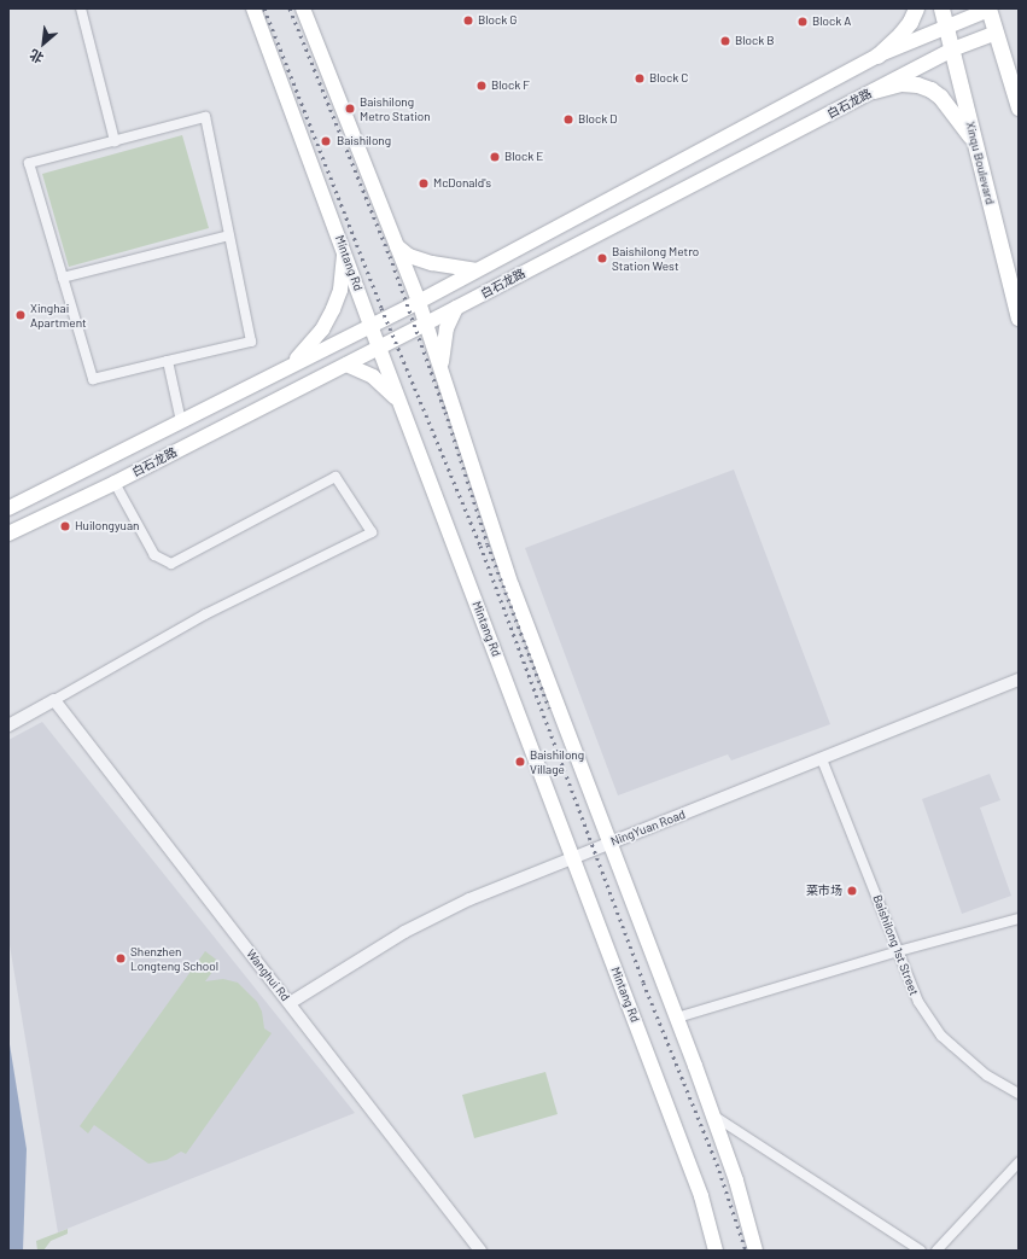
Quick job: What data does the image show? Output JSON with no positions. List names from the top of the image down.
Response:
{
  "streets": {
    "main road": ["白石龙路", "Xinqu Boulevard", "Mintang Rd"],
    "street": ["NingYuan Road", "Baishilong 1st Street", "Wanghui Rd"]
  },
  "crossings": [
    ["白石龙路", "Xinqu Boulevard"],
    ["白石龙路", "Mintang Rd"],
    ["Mintang Rd", "NingYuan Road"],
    ["NingYuan Road", "Baishilong 1st Street"],
    ["NingYuan Road", "Wanghui Rd"]
  ],
  "places": [
    "Block G",
    "Block A",
    "Block B",
    "Block C",
    "Block F",
    "Baishilong Metro Station",
    "Block D",
    "Baishilong",
    "Block E",
    "McDonald's",
    "Baishilong Metro Station West",
    "Xinghai Apartment",
    "Huilongyuan",
    "Baishilong Village",
    "菜市场",
    "Shenzhen Longteng School"
  ],
  "north": "bottom left"
}
